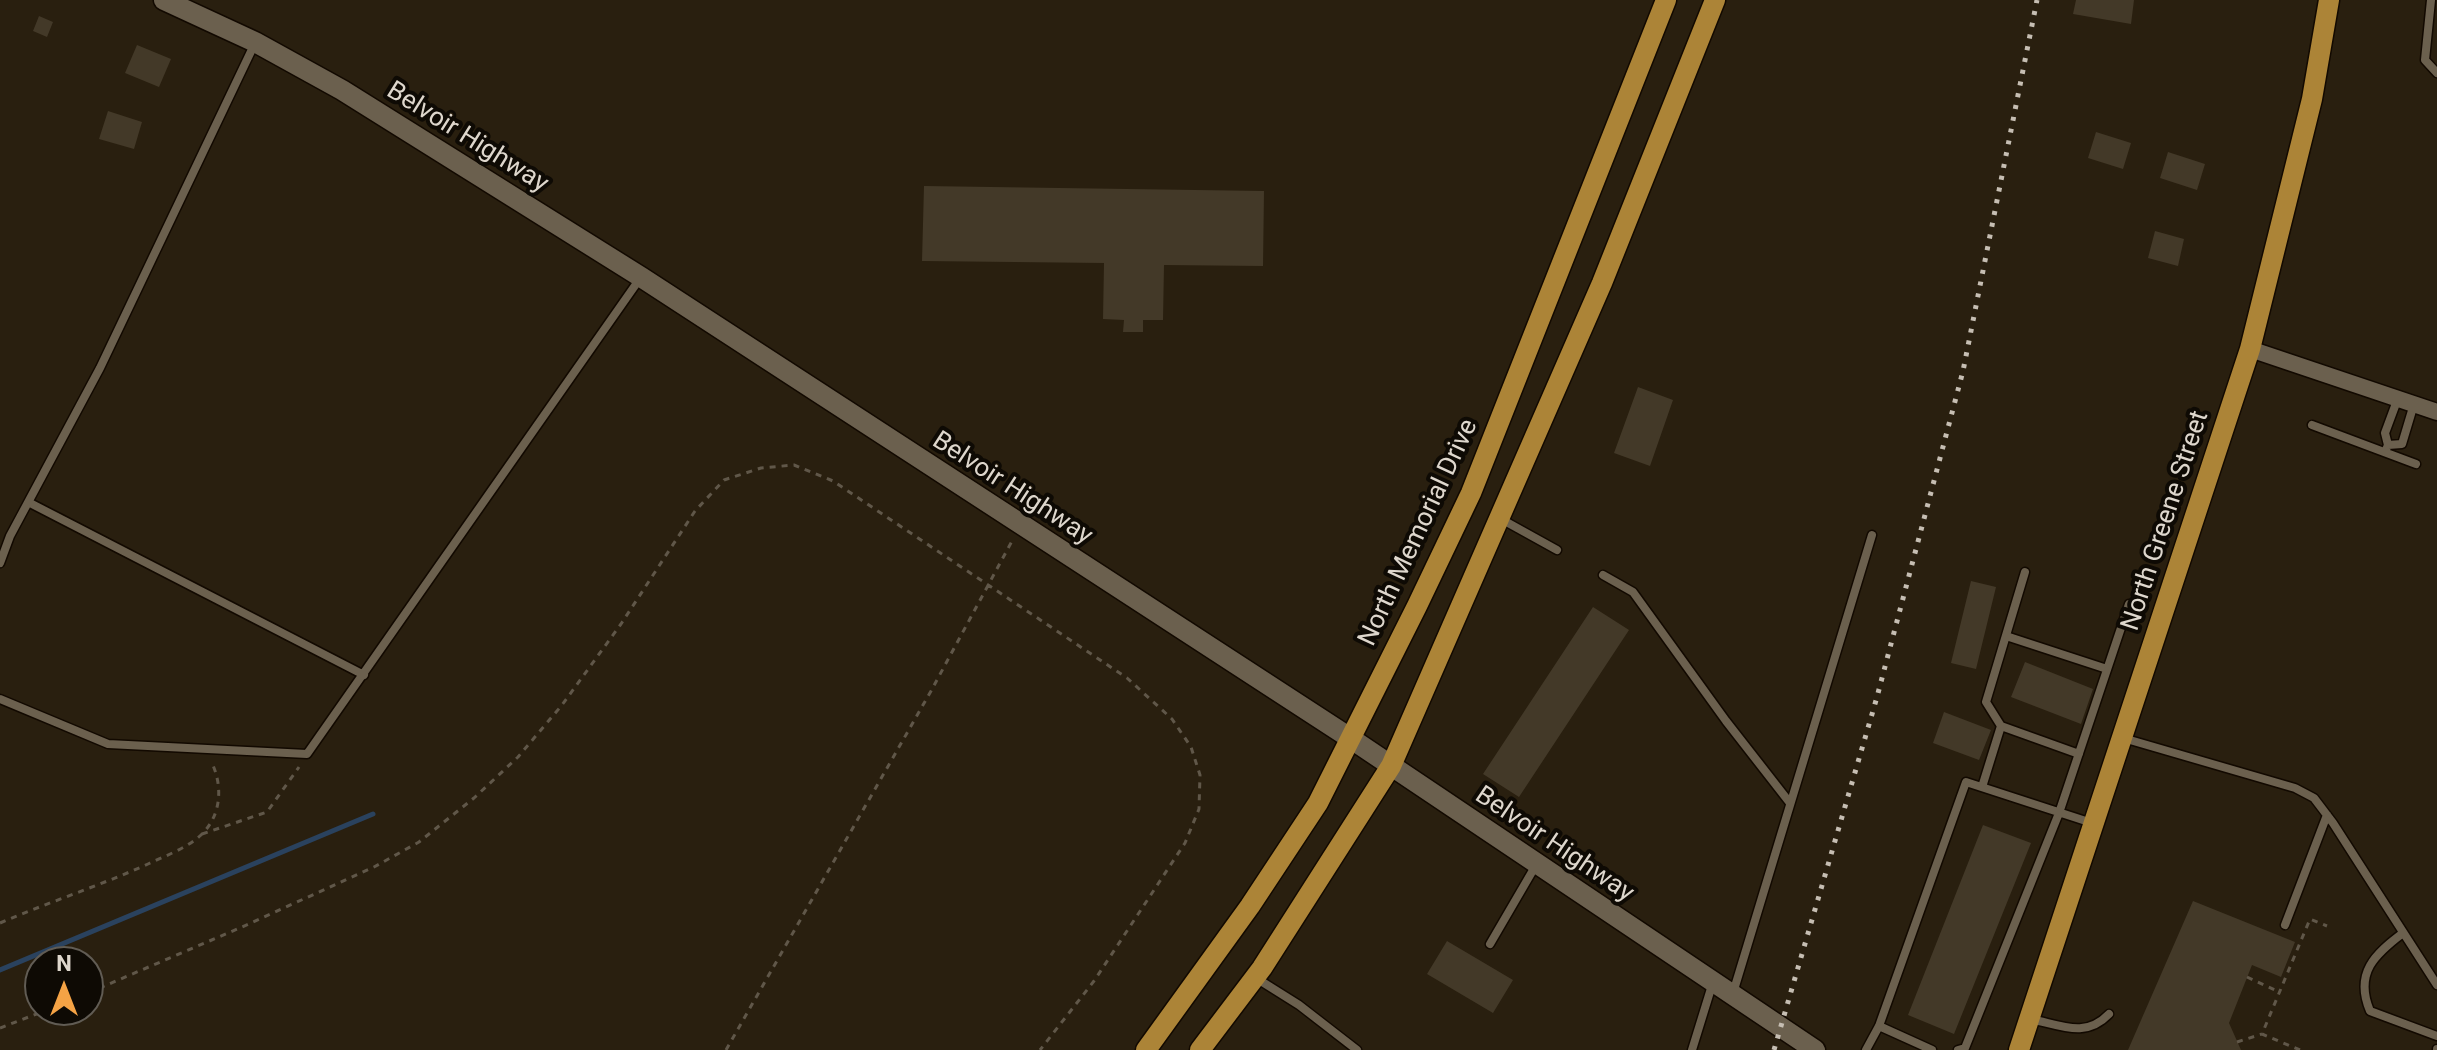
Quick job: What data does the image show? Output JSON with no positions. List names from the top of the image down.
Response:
{
  "streets": {
    "main road": ["North Greene Street", "North Memorial Drive"],
    "street": ["Belvoir Highway"]
  },
  "crossings": [
    ["Belvoir Highway", "North Memorial Drive"]
  ],
  "north": "top"
}
